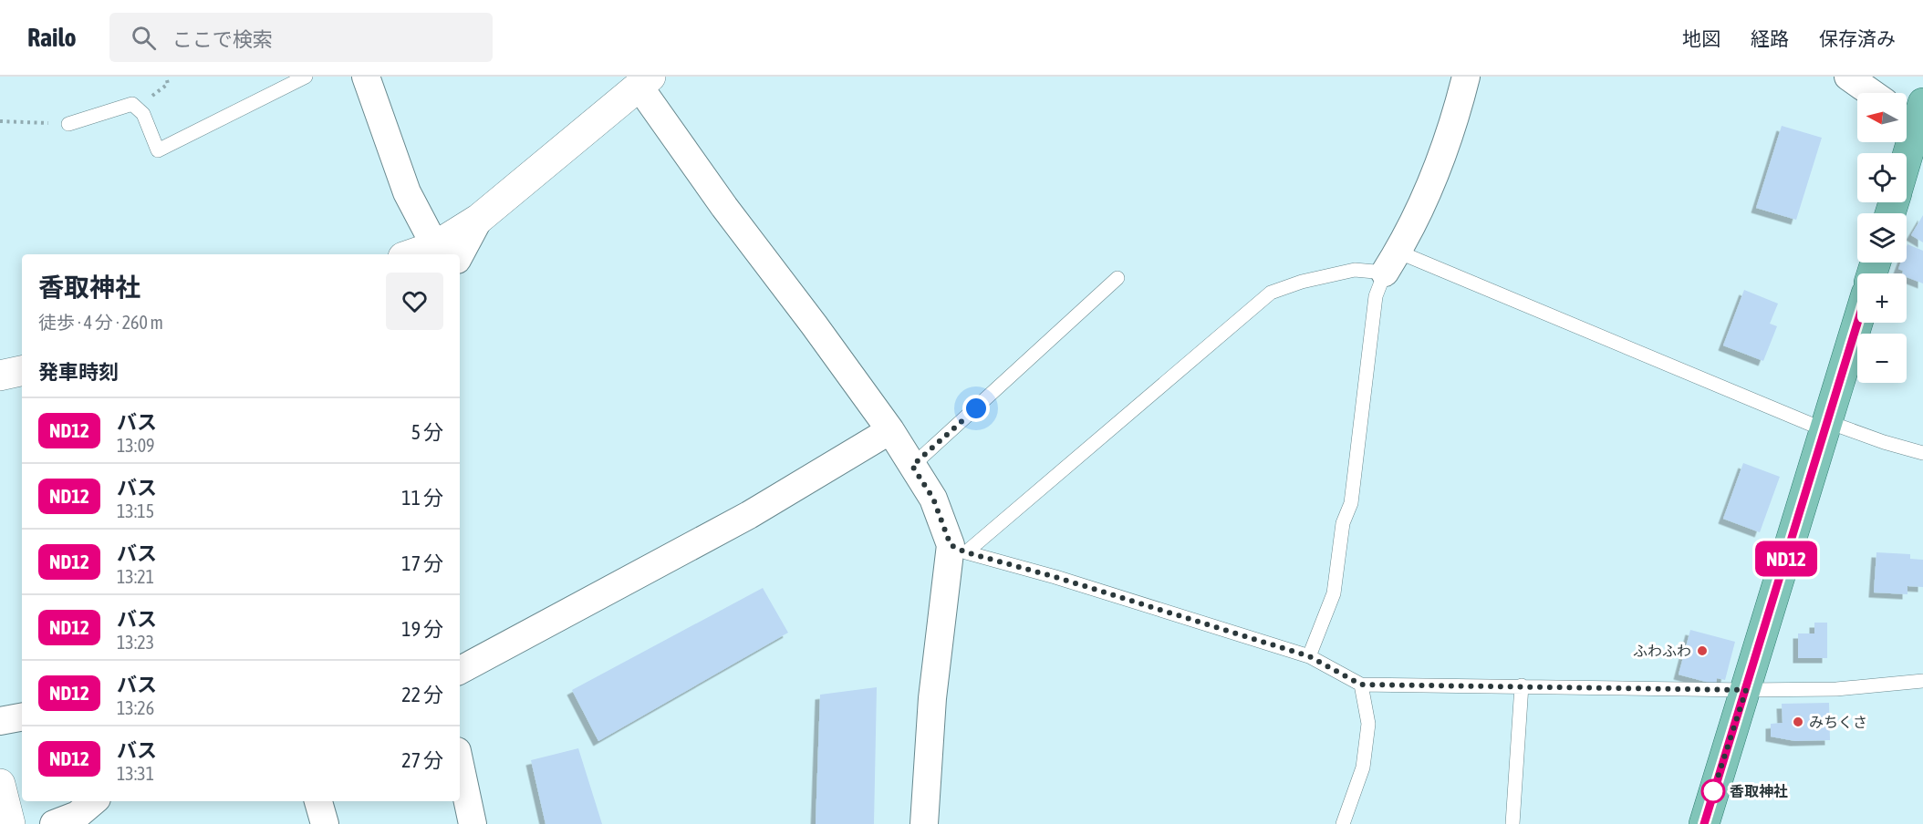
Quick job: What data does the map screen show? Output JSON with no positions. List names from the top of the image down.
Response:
{
  "places": ["ふわふわ", "みちくさ", "香取神社"],
  "lines": ["bus line ND12"],
  "north": "left",
  "page": {
    "header": "Railo",
    "search": "ここで検索",
    "nav": ["地図", "経路", "保存済み"],
    "on_map": "ND12",
    "map_buttons": ["+", "−"],
    "heading": [
      ["香取神社", "徒歩 · 4 分 · 260 m"],
      "発車時刻"
    ],
    "list": [
      {
        "mark": "ND12",
        "name": "バス",
        "note": "13:09",
        "value": "5 分"
      },
      {
        "mark": "ND12",
        "name": "バス",
        "note": "13:15",
        "value": "11 分"
      },
      {
        "mark": "ND12",
        "name": "バス",
        "note": "13:21",
        "value": "17 分"
      },
      {
        "mark": "ND12",
        "name": "バス",
        "note": "13:23",
        "value": "19 分"
      },
      {
        "mark": "ND12",
        "name": "バス",
        "note": "13:26",
        "value": "22 分"
      },
      {
        "mark": "ND12",
        "name": "バス",
        "note": "13:31",
        "value": "27 分"
      }
    ]
  }
}
